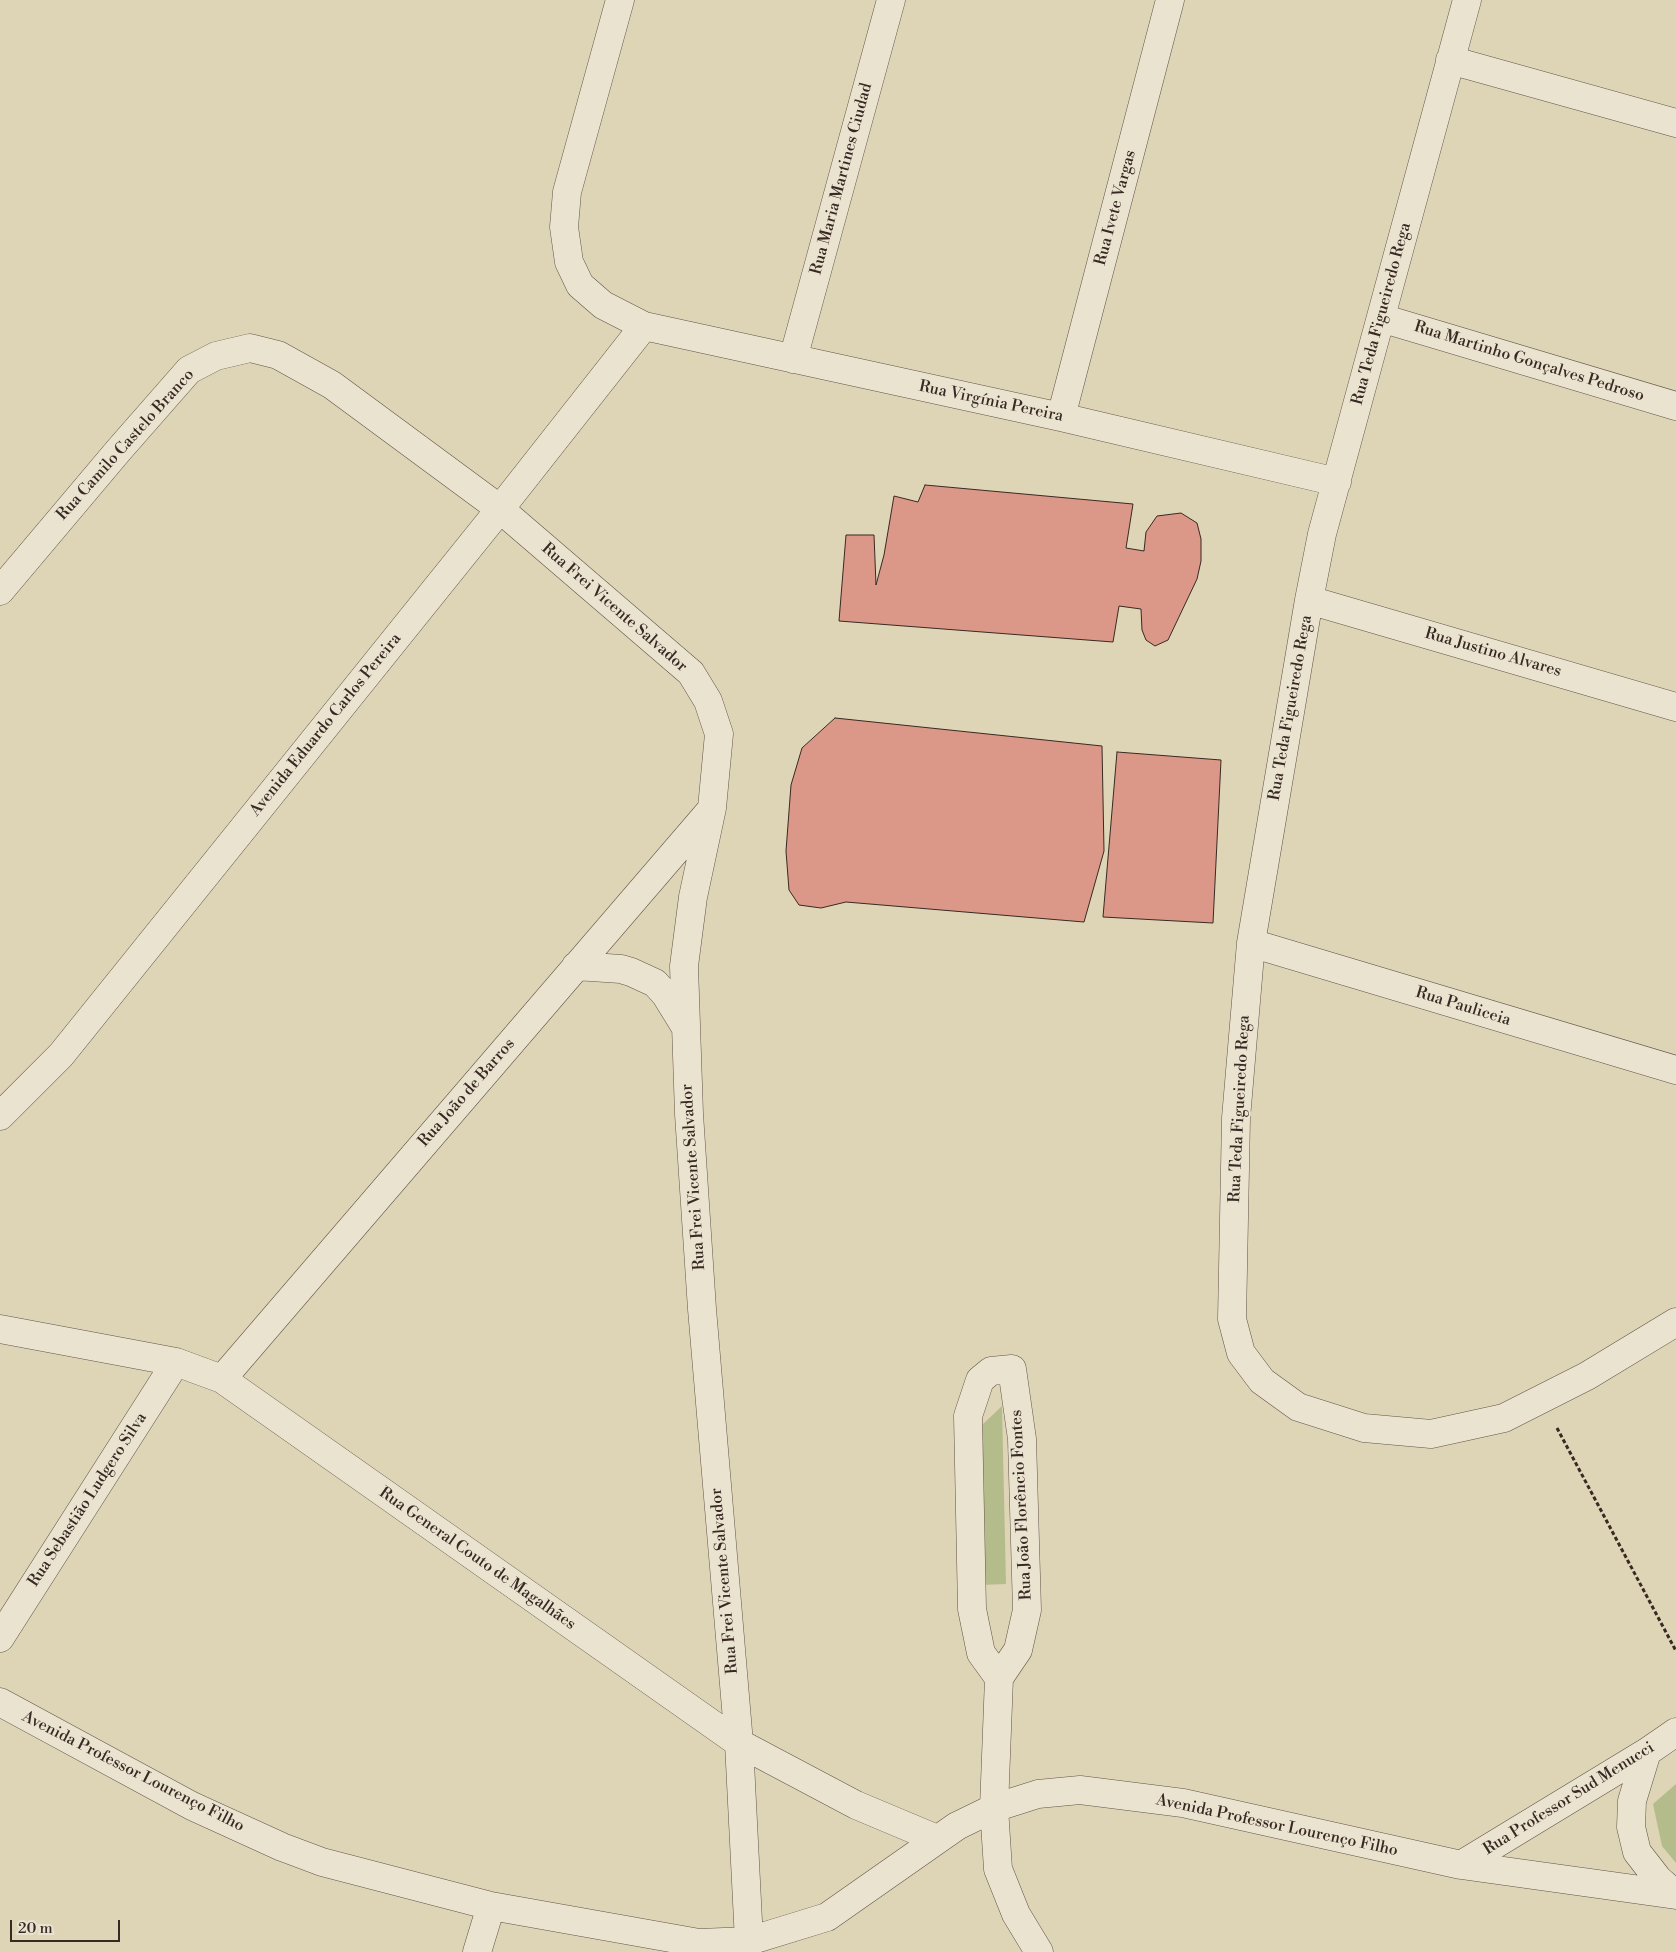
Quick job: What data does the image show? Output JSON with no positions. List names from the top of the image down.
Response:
{
  "streets": {
    "street": [
      "Rua Maria Martines Ciudad",
      "Rua Ivete Vargas",
      "Rua Teda Figueiredo Rega",
      "Rua Martinho Gonçalves Pedroso",
      "Rua Virgínia Pereira",
      "Rua Camilo Castelo Branco",
      "Rua Frei Vicente Salvador",
      "Rua Justino Alvares",
      "Avenida Eduardo Carlos Pereira",
      "Rua Pauliceia",
      "Rua João de Barros",
      "Rua Sebastião Ludgero Silva",
      "Rua João Florêncio Fontes",
      "Rua General Couto de Magalhães",
      "Avenida Professor Lourenço Filho",
      "Rua Professor Sud Menucci"
    ]
  },
  "crossings": [
    ["Rua Maria Martines Ciudad", "Rua Virgínia Pereira"],
    ["Rua Ivete Vargas", "Rua Virgínia Pereira"],
    ["Rua Teda Figueiredo Rega", "Rua Martinho Gonçalves Pedroso"],
    ["Rua Teda Figueiredo Rega", "Rua Virgínia Pereira"],
    ["Rua Teda Figueiredo Rega", "Rua Justino Alvares"],
    ["Rua Teda Figueiredo Rega", "Rua Pauliceia"],
    ["Rua Virgínia Pereira", "Avenida Eduardo Carlos Pereira"],
    ["Rua Camilo Castelo Branco", "Rua Frei Vicente Salvador"],
    ["Rua Camilo Castelo Branco", "Avenida Eduardo Carlos Pereira"],
    ["Rua Frei Vicente Salvador", "Avenida Eduardo Carlos Pereira"],
    ["Rua Frei Vicente Salvador", "Rua João de Barros"],
    ["Rua Frei Vicente Salvador", "Rua General Couto de Magalhães"],
    ["Rua Frei Vicente Salvador", "Avenida Professor Lourenço Filho"],
    ["Rua João de Barros", "Rua General Couto de Magalhães"],
    ["Rua Sebastião Ludgero Silva", "Rua General Couto de Magalhães"],
    ["Rua General Couto de Magalhães", "Avenida Professor Lourenço Filho"],
    ["Avenida Professor Lourenço Filho", "Rua Professor Sud Menucci"]
  ],
  "scale_bar": "20 m"
}
